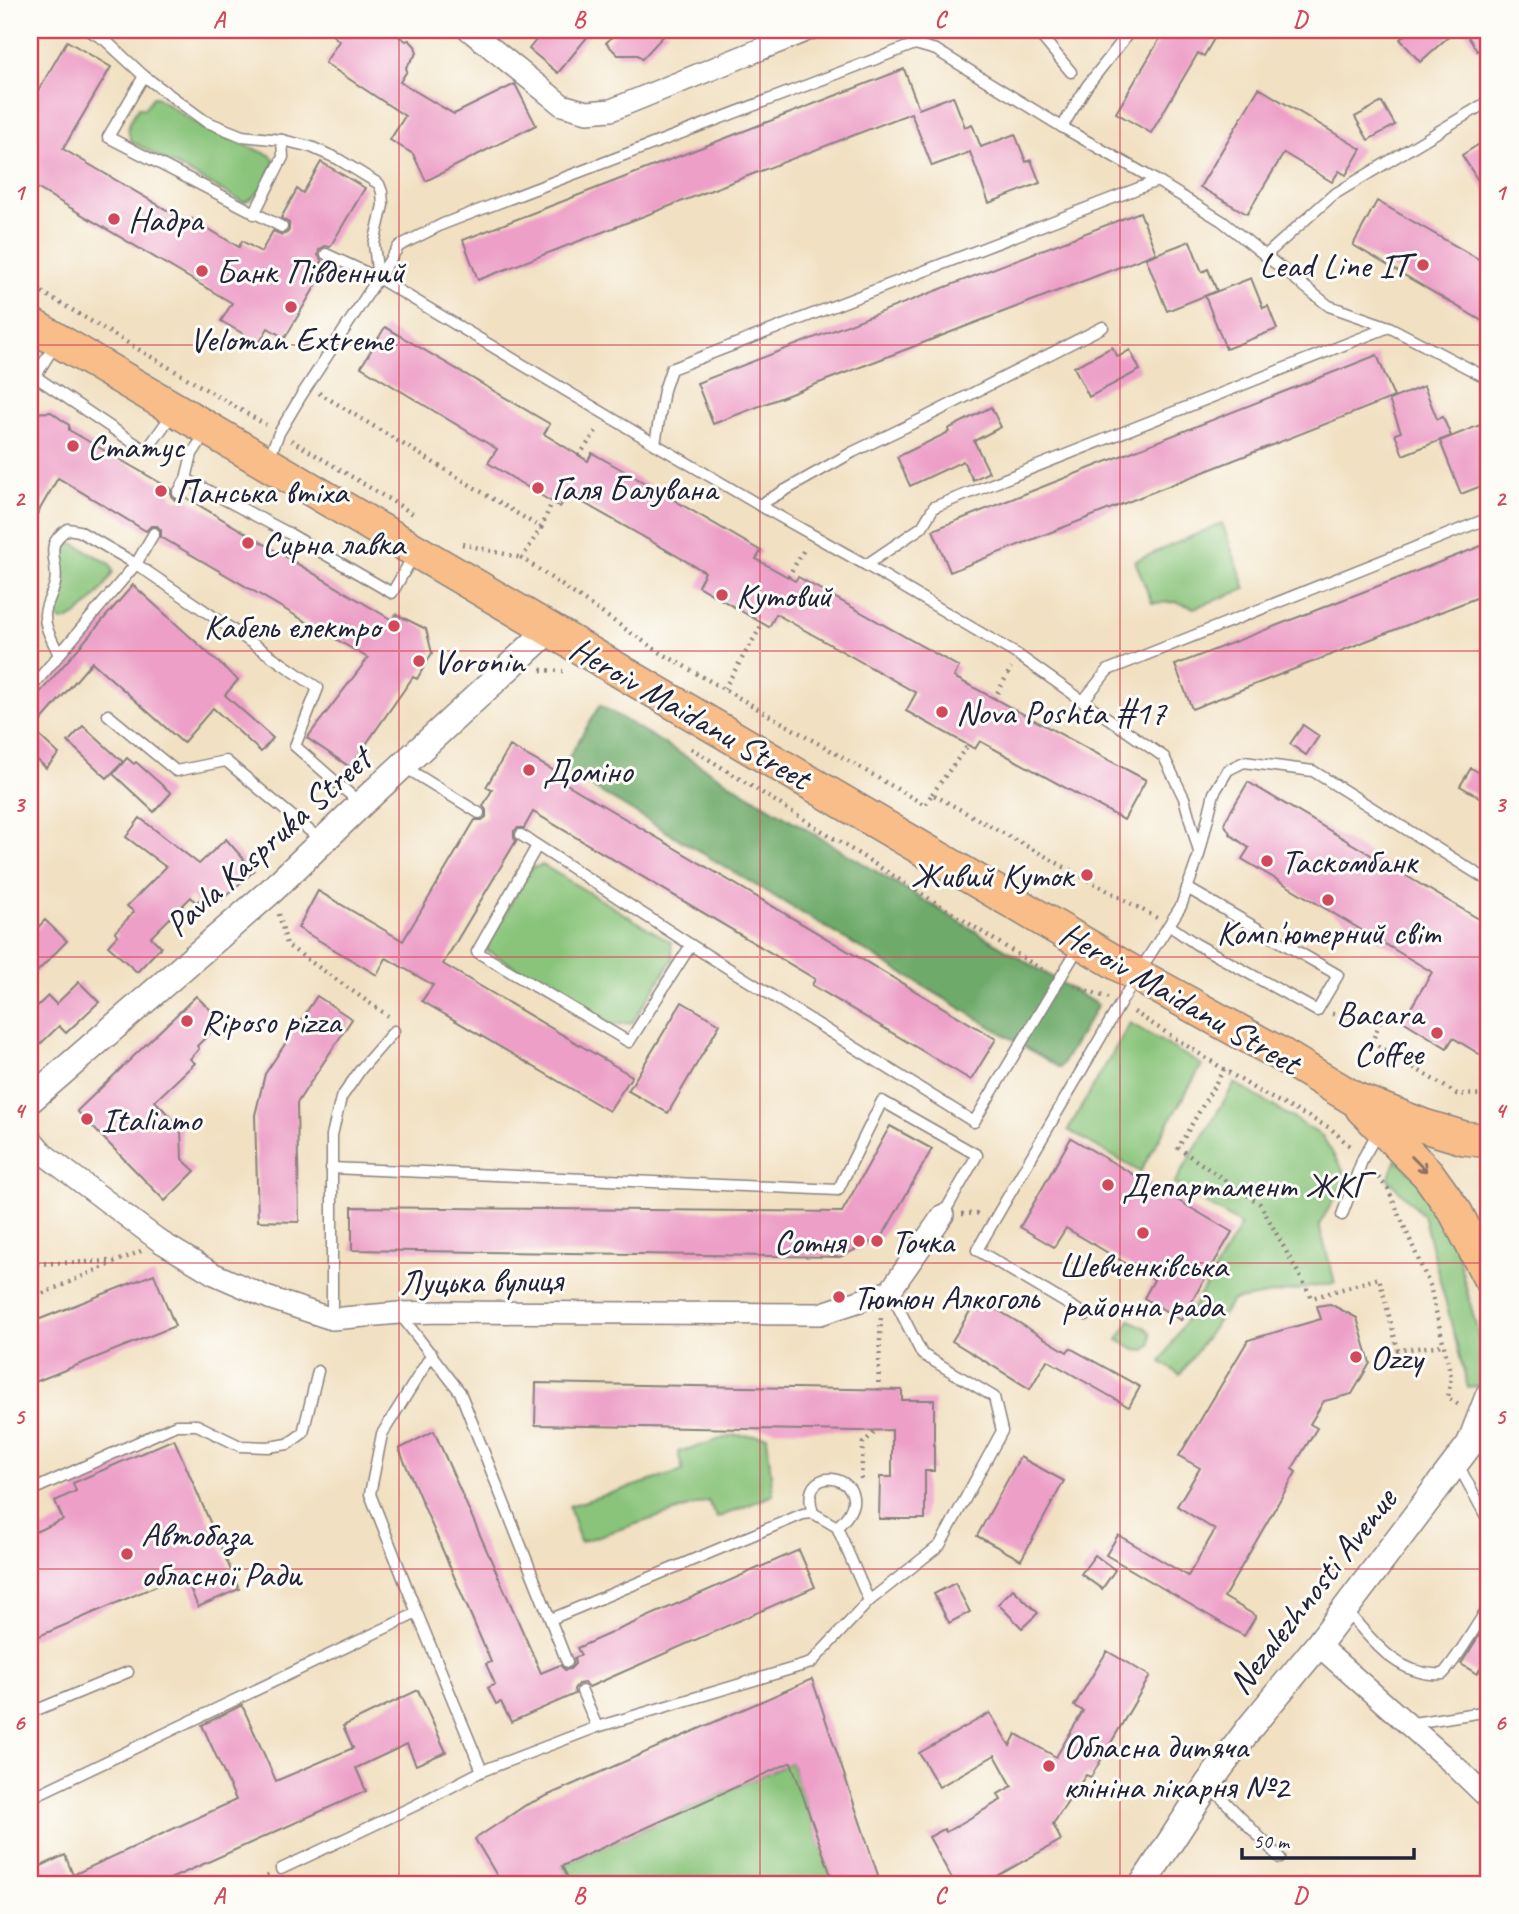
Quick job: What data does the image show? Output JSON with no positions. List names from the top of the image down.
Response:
{
  "streets": {
    "main road": ["Heroiv Maidanu Street"],
    "street": ["Pavla Kaspruka Street", "Луцька вулиця", "Nezalezhnosti Avenue"]
  },
  "crossings": [
    ["Heroiv Maidanu Street", "Pavla Kaspruka Street"]
  ],
  "places": [
    "Надра",
    "Lead Line IT",
    "Банк Південний",
    "Veloman Extreme",
    "Статус",
    "Галя Балувана",
    "Панська втіха",
    "Сирна лавка",
    "Кутовий",
    "Кабель електро",
    "Voronin",
    "Nova Poshta #17",
    "Доміно",
    "Таскомбанк",
    "Живий Куток",
    "Комп'ютерний світ",
    "Riposo pizza",
    "Bacara Coffee",
    "Italiamo",
    "Департамент ЖКГ",
    "Шевченківська районна рада",
    "Сотня",
    "Точка",
    "Тютюн Алкоголь",
    "Ozzy",
    "Автобаза обласної Ради",
    "Обласна дитяча клініна лікарня №2"
  ],
  "scale_bar": "50 m",
  "grid": {
    "columns": [
      "A",
      "B",
      "C",
      "D"
    ],
    "rows": [
      "1",
      "2",
      "3",
      "4",
      "5",
      "6"
    ]
  }
}
